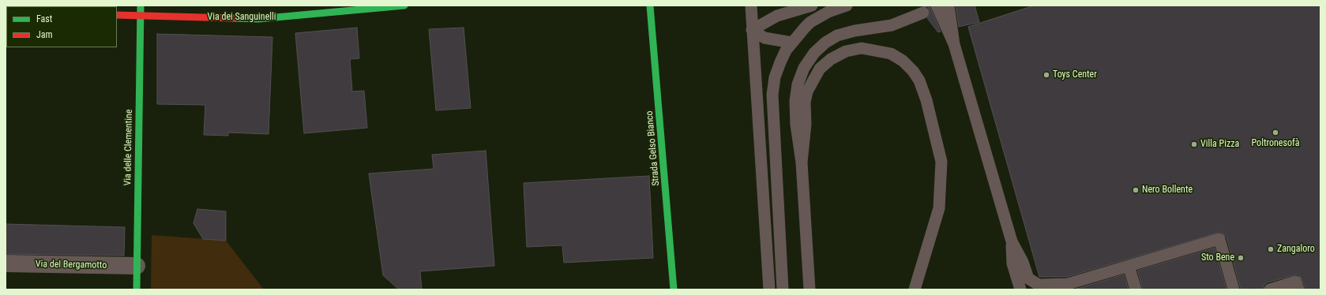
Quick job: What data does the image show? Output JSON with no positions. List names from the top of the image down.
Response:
{
  "streets": {
    "street": [
      "Via dei Sanguinelli",
      "Via delle Clementine",
      "Strada Gelso Bianco",
      "Via del Bergamotto"
    ]
  },
  "crossings": [
    ["Via dei Sanguinelli", "Via delle Clementine"],
    ["Via delle Clementine", "Via del Bergamotto"]
  ],
  "places": [
    "Toys Center",
    "Poltronesofà",
    "Villa Pizza",
    "Nero Bollente",
    "Zangaloro",
    "Sto Bene"
  ],
  "legend": ["Fast", "Jam"]
}
